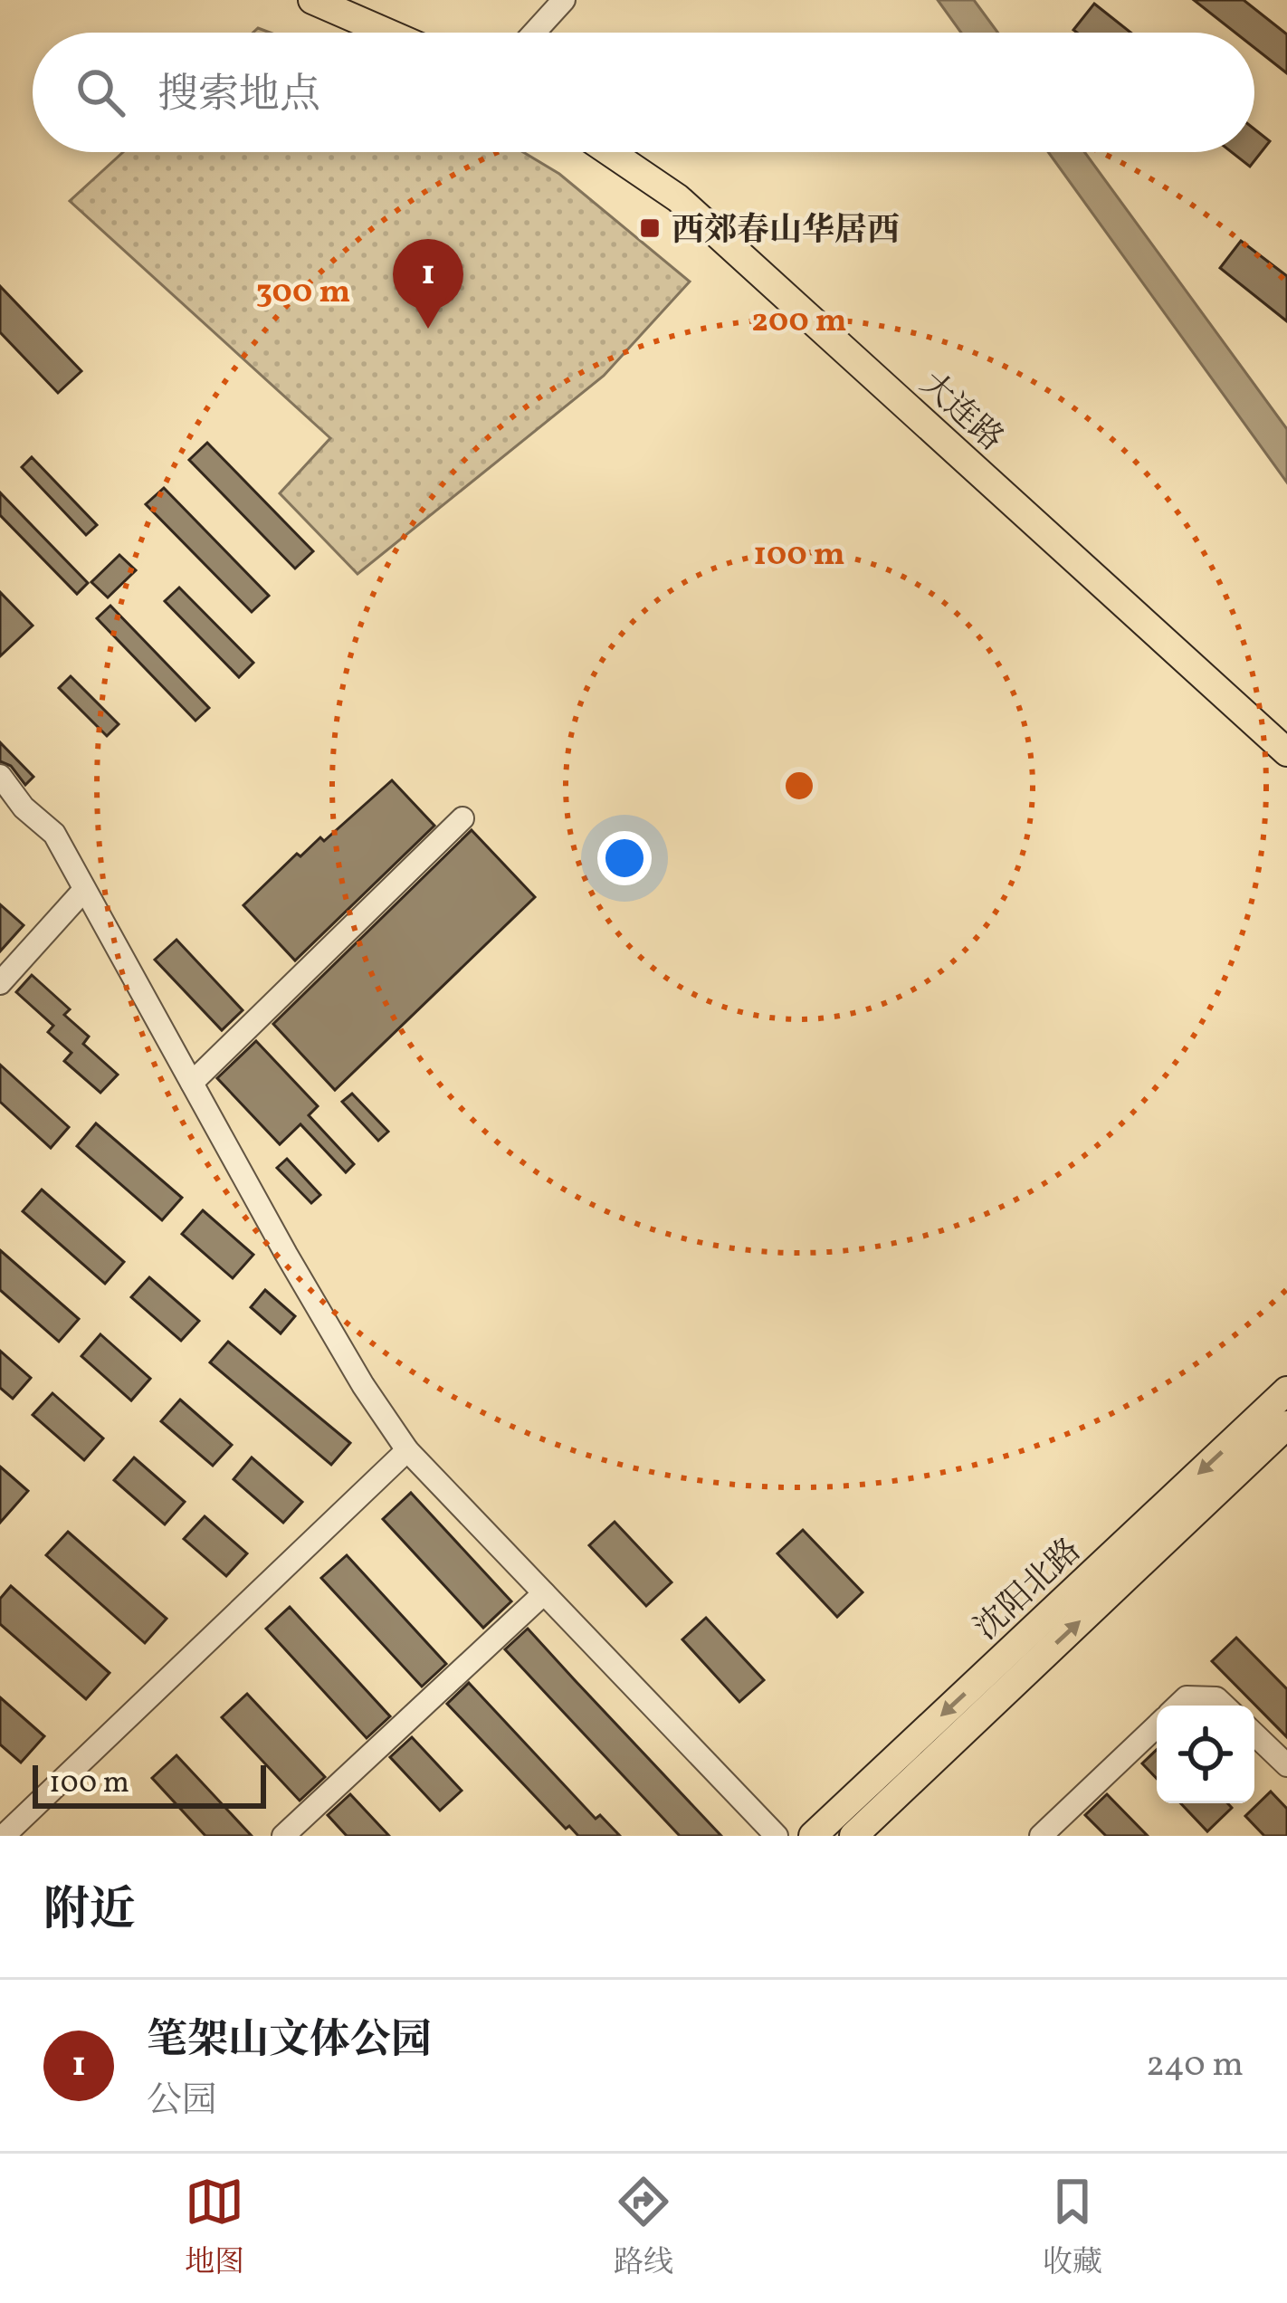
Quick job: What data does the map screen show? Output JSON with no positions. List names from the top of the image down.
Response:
{
  "streets": {
    "main road": ["大连路", "沈阳北路"]
  },
  "places": {
    "transit": ["西郊春山华居西"]
  },
  "scale_bar": "100 m",
  "page": {
    "search": "搜索地点",
    "pins": "1",
    "scale": "100 m",
    "heading": "附近",
    "list": [
      {
        "mark": "1",
        "name": "笔架山文体公园",
        "note": "公园",
        "value": "240 m"
      }
    ],
    "nav": ["地图", "路线", "收藏"]
  },
  "rings": ["300 m", "200 m", "100 m"]
}
